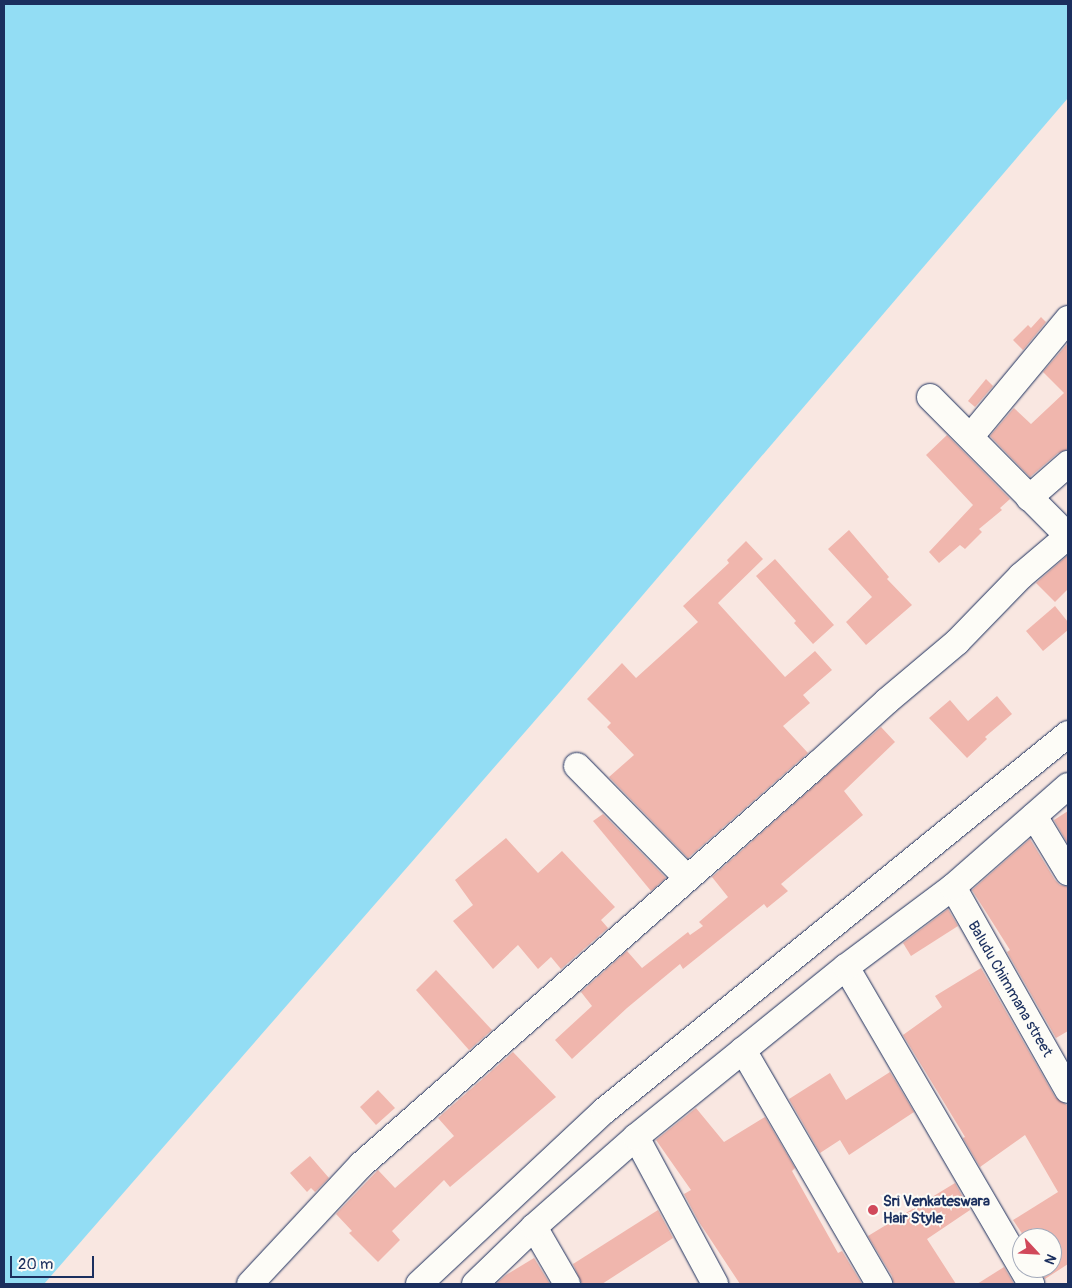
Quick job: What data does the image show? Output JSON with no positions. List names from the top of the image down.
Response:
{
  "streets": {
    "street": ["Baludu Chimmana street"]
  },
  "places": ["Sri Venkateswara Hair Style"],
  "scale_bar": "20 m",
  "north": "bottom right"
}
